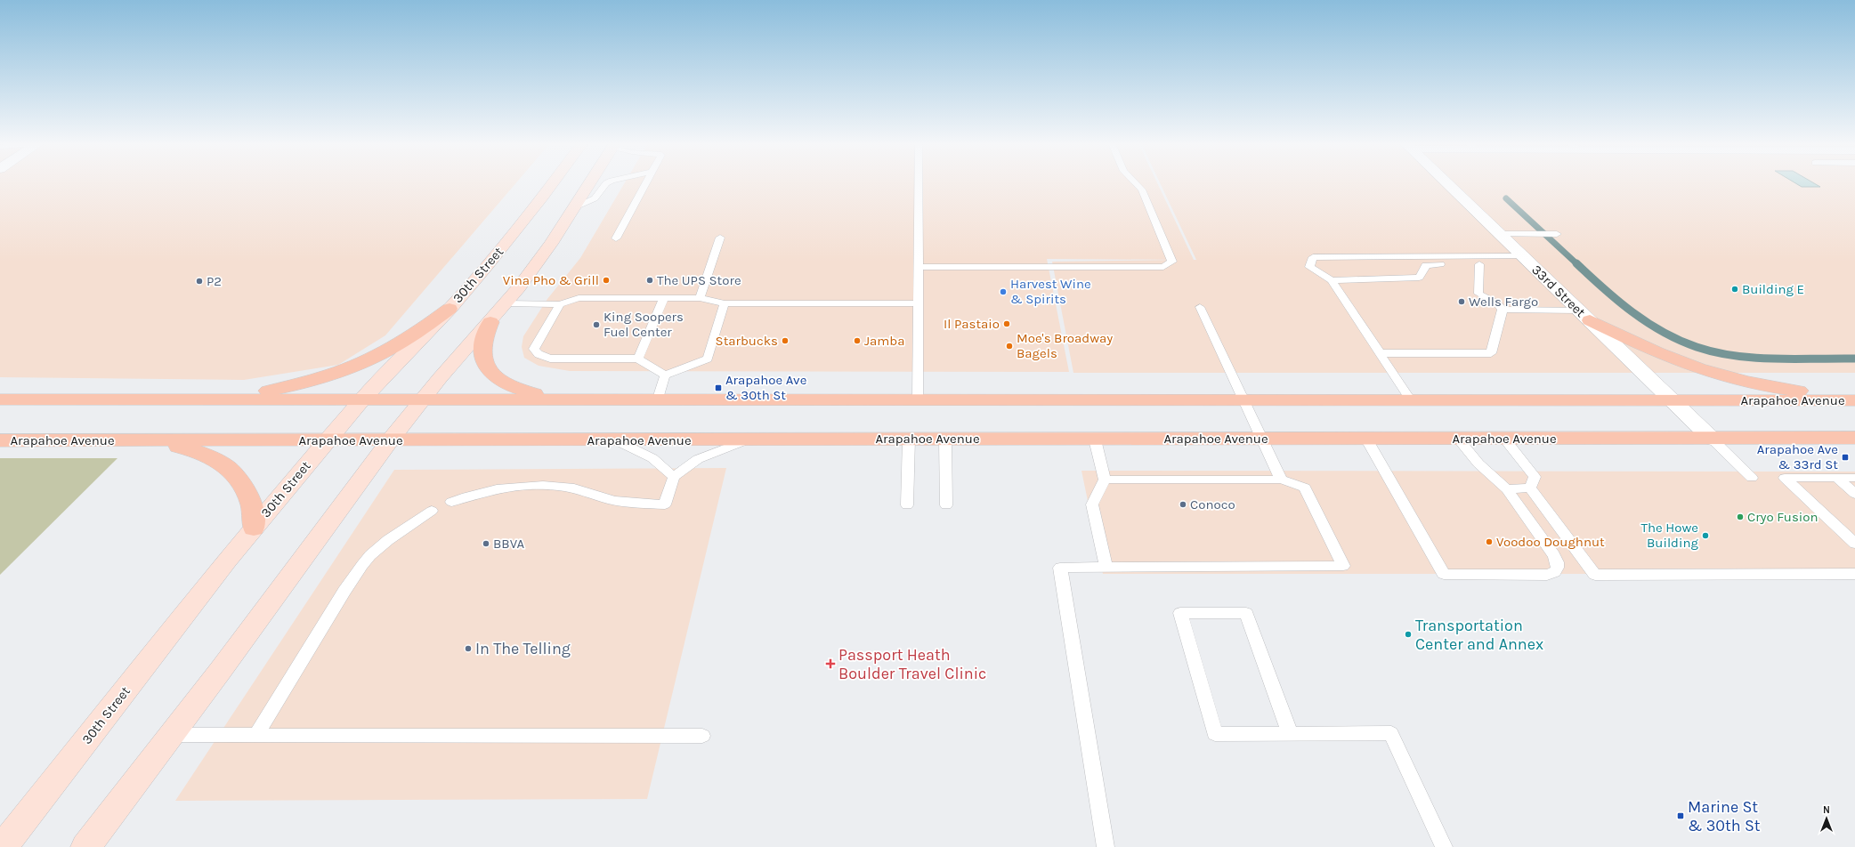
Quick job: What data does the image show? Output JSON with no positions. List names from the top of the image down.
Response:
{
  "streets": {
    "main road": ["30th Street", "Arapahoe Avenue"],
    "street": ["33rd Street"]
  },
  "crossings": [
    ["30th Street", "Arapahoe Avenue"],
    ["33rd Street", "Arapahoe Avenue"]
  ],
  "places": {
    "other": [
      "Vina Pho & Grill",
      "The UPS Store",
      "P2",
      "Building E",
      "Harvest Wine & Spirits",
      "Wells Fargo",
      "Il Pastaio",
      "King Soopers Fuel Center",
      "Starbucks",
      "Jamba",
      "Moe's Broadway Bagels",
      "Conoco",
      "Cryo Fusion",
      "The Howe Building",
      "Voodoo Doughnut",
      "BBVA",
      "Transportation Center and Annex",
      "In The Telling"
    ],
    "transit": ["Arapahoe Ave & 30th St", "Arapahoe Ave & 33rd St", "Marine St & 30th St"],
    "health": ["Passport Heath Boulder Travel Clinic"]
  },
  "north": "top"
}
